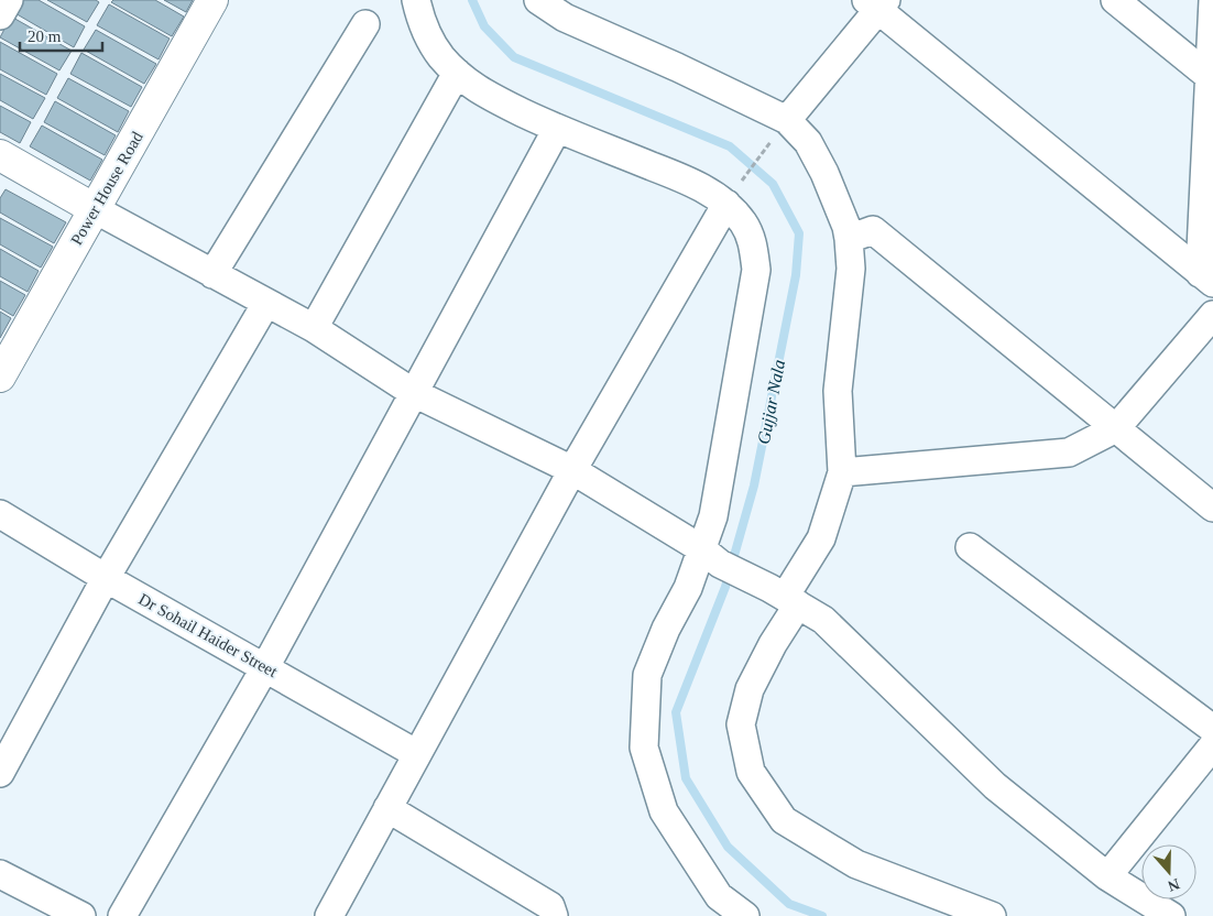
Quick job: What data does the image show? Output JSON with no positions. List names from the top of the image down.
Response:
{
  "streets": {
    "street": ["Power House Road", "Dr Sohail Haider Street"]
  },
  "water": ["Gujjar Nala"],
  "scale_bar": "20 m",
  "north": "bottom"
}
